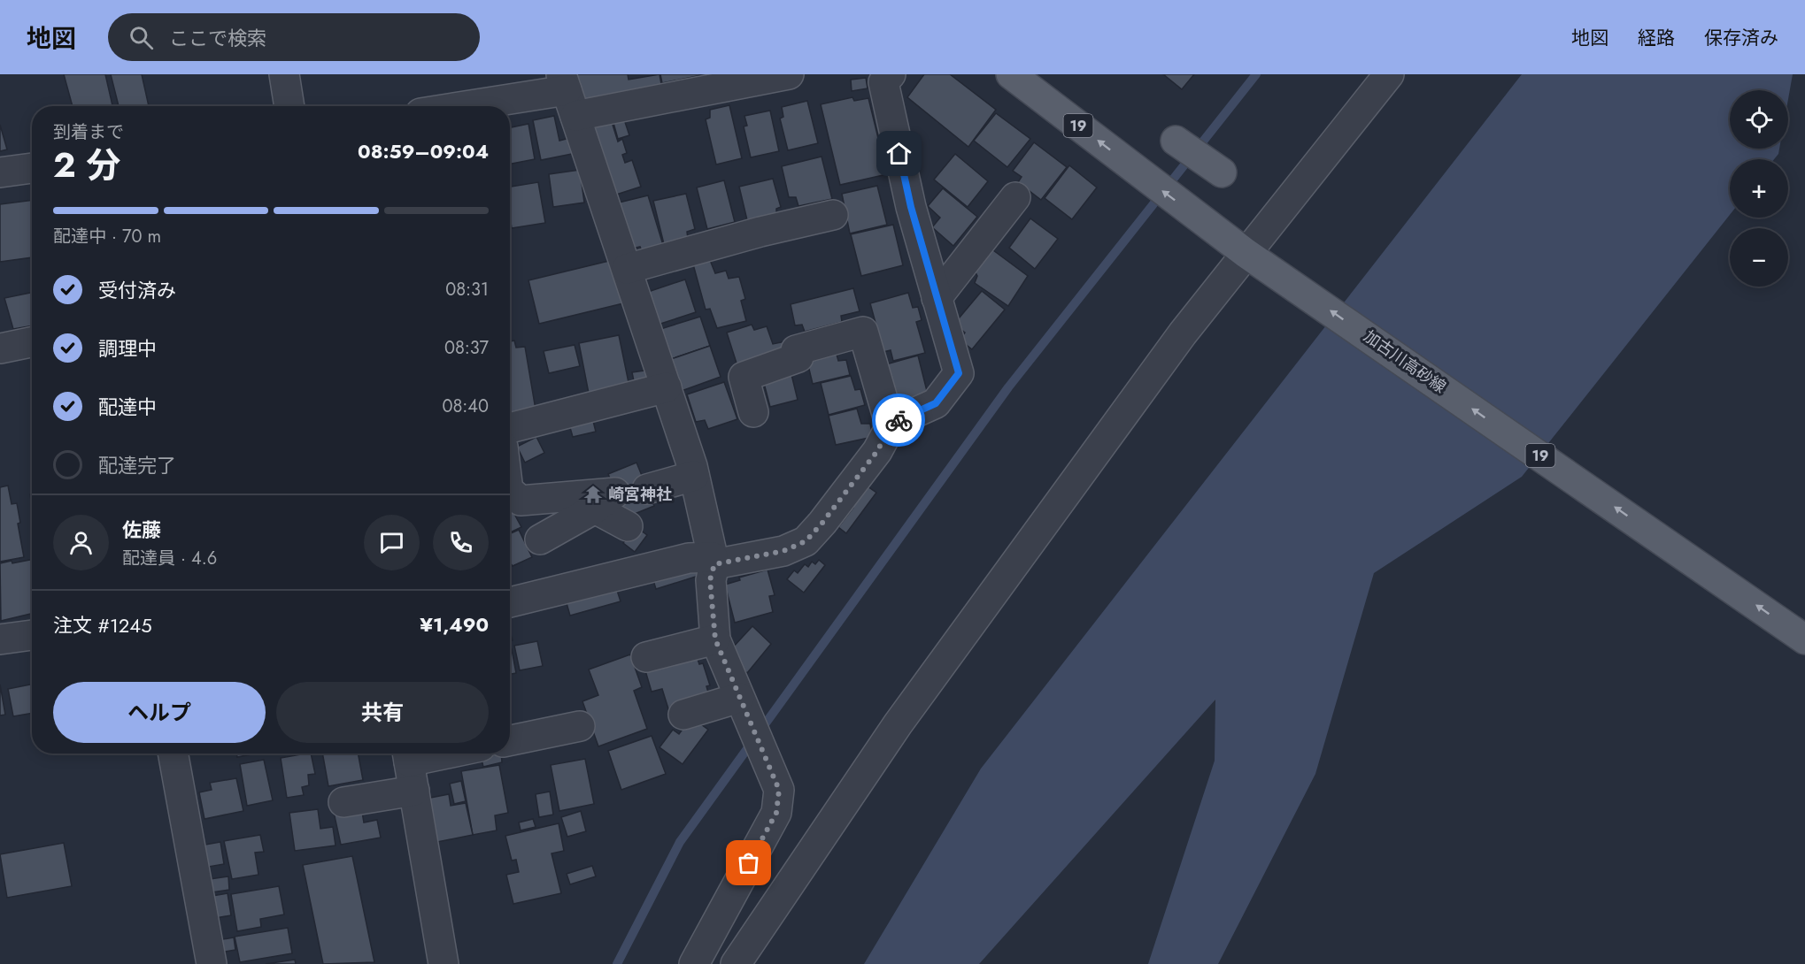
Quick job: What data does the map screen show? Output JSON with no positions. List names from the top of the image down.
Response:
{
  "streets": {
    "main road": ["19", "加古川高砂線"]
  },
  "one_way": ["加古川高砂線"],
  "places": {
    "temple": ["崎宮神社"]
  },
  "page": {
    "header": "地図",
    "search": "ここで検索",
    "nav": ["地図", "経路", "保存済み"],
    "map_buttons": ["+", "−"],
    "heading": ["2 分", "到着まで", "08:59–09:04"],
    "panel": [
      "佐藤",
      "配達員 · 4.6",
      "注文 #1245",
      "¥1,490"
    ],
    "bar": "配達中 · 70 m",
    "list": [
      ["受付済み", "08:31"],
      ["調理中", "08:37"],
      ["配達中", "08:40"],
      "配達完了"
    ],
    "buttons": ["ヘルプ", "共有"]
  }
}
